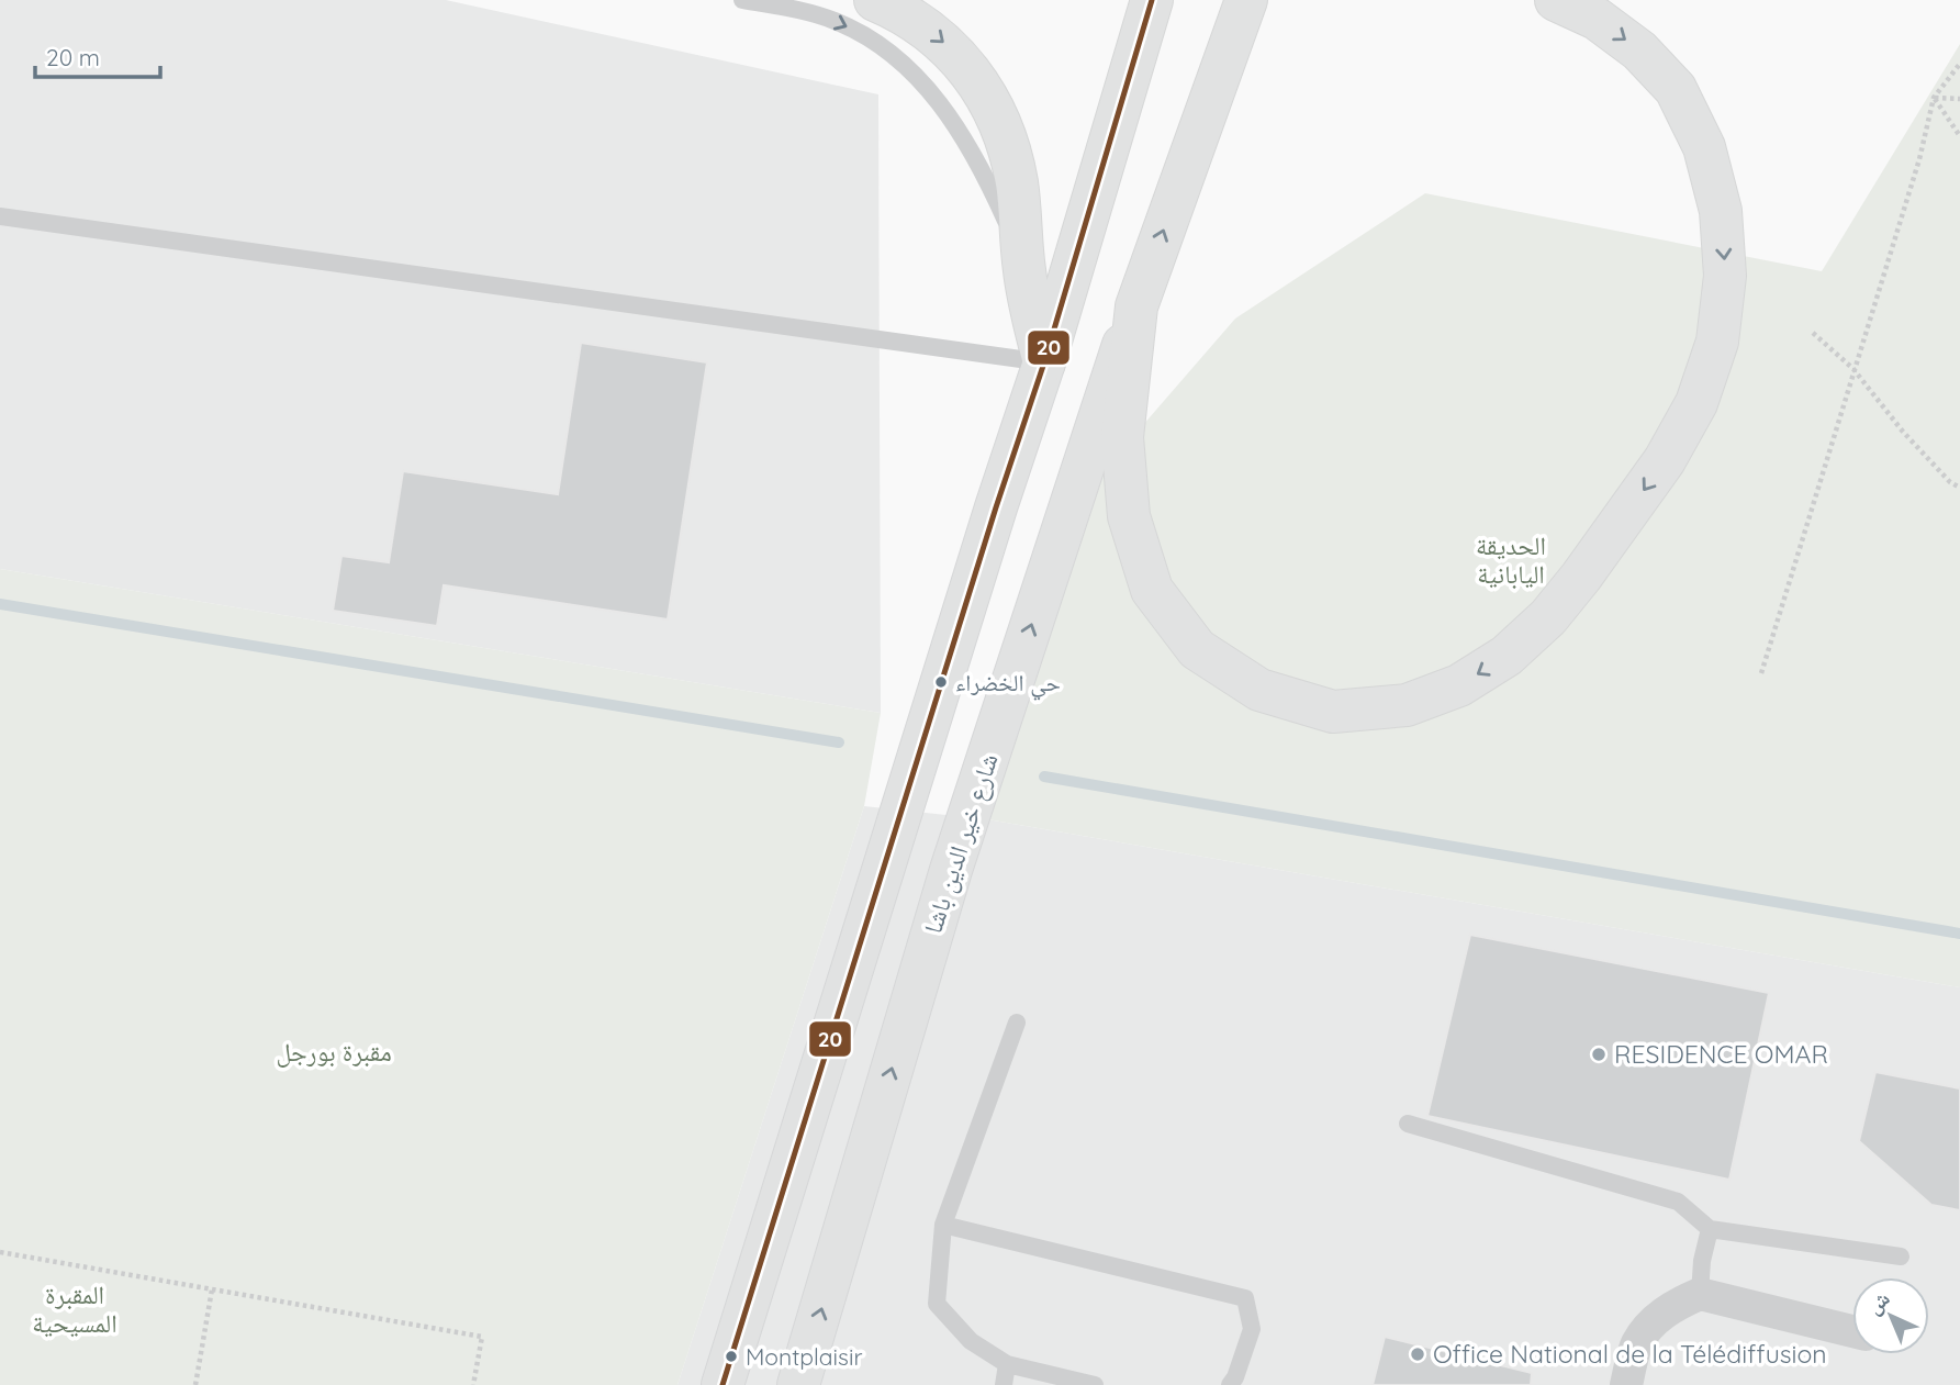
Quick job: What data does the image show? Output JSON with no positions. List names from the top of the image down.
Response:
{
  "streets": {
    "main road": ["شارع خير الدين باشا"]
  },
  "parks": ["الحديقة اليابانية", "مقبرة بورجل", "المقبرة المسيحية"],
  "places": [
    "حي الخضراء",
    "RESIDENCE OMAR",
    "Office National de la Télédiffusion",
    "Montplaisir"
  ],
  "lines": ["transit line 20"],
  "scale_bar": "20 m",
  "north": "top left"
}
